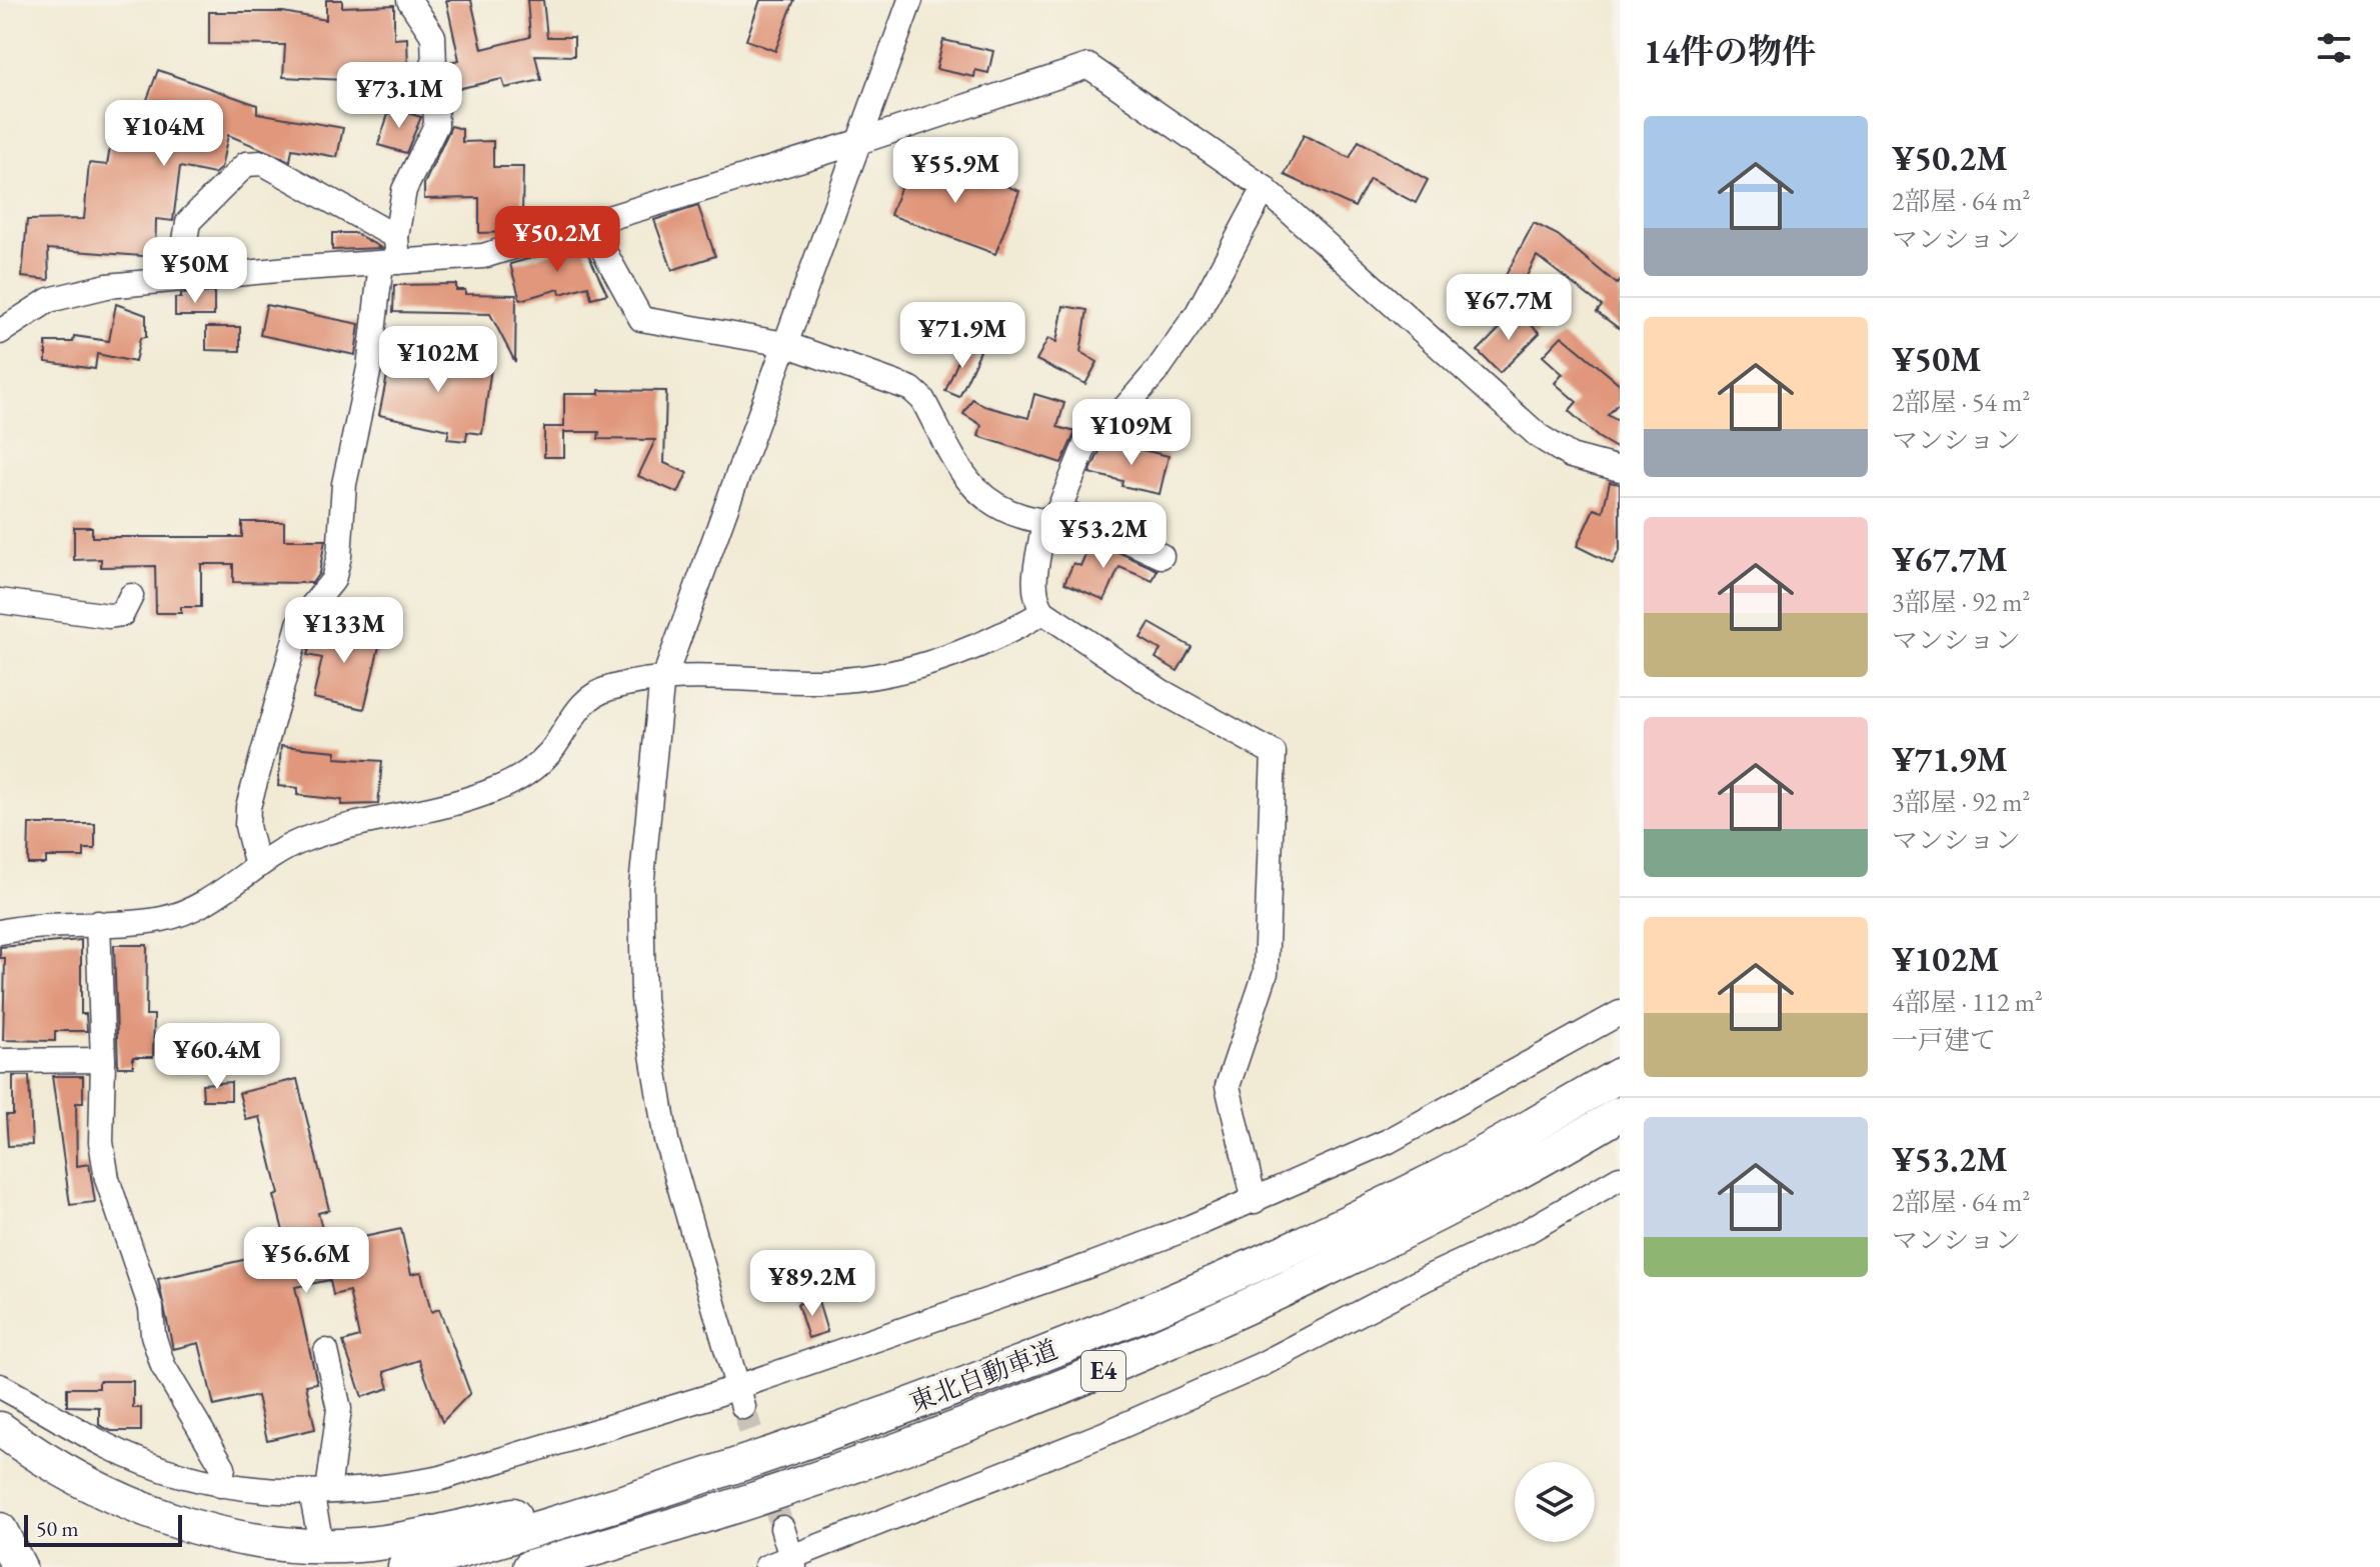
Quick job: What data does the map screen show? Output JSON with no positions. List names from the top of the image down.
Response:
{
  "streets": {
    "highway": ["E4", "東北自動車道"]
  },
  "scale_bar": "50 m",
  "page": {
    "heading": "14件の物件",
    "price": [
      "¥73.1M",
      "¥104M",
      "¥55.9M",
      "¥50.2M",
      "¥50M",
      "¥67.7M",
      "¥71.9M",
      "¥102M",
      "¥109M",
      "¥53.2M",
      "¥133M",
      "¥60.4M",
      "¥56.6M",
      "¥89.2M"
    ],
    "list": [
      {
        "name": "¥50.2M",
        "note": "2部屋 · 64 m² · マンション"
      },
      {
        "name": "¥50M",
        "note": "2部屋 · 54 m² · マンション"
      },
      {
        "name": "¥67.7M",
        "note": "3部屋 · 92 m² · マンション"
      },
      {
        "name": "¥71.9M",
        "note": "3部屋 · 92 m² · マンション"
      },
      {
        "name": "¥102M",
        "note": "4部屋 · 112 m² · 一戸建て"
      },
      {
        "name": "¥53.2M",
        "note": "2部屋 · 64 m² · マンション"
      }
    ],
    "scale": "50 m"
  }
}
